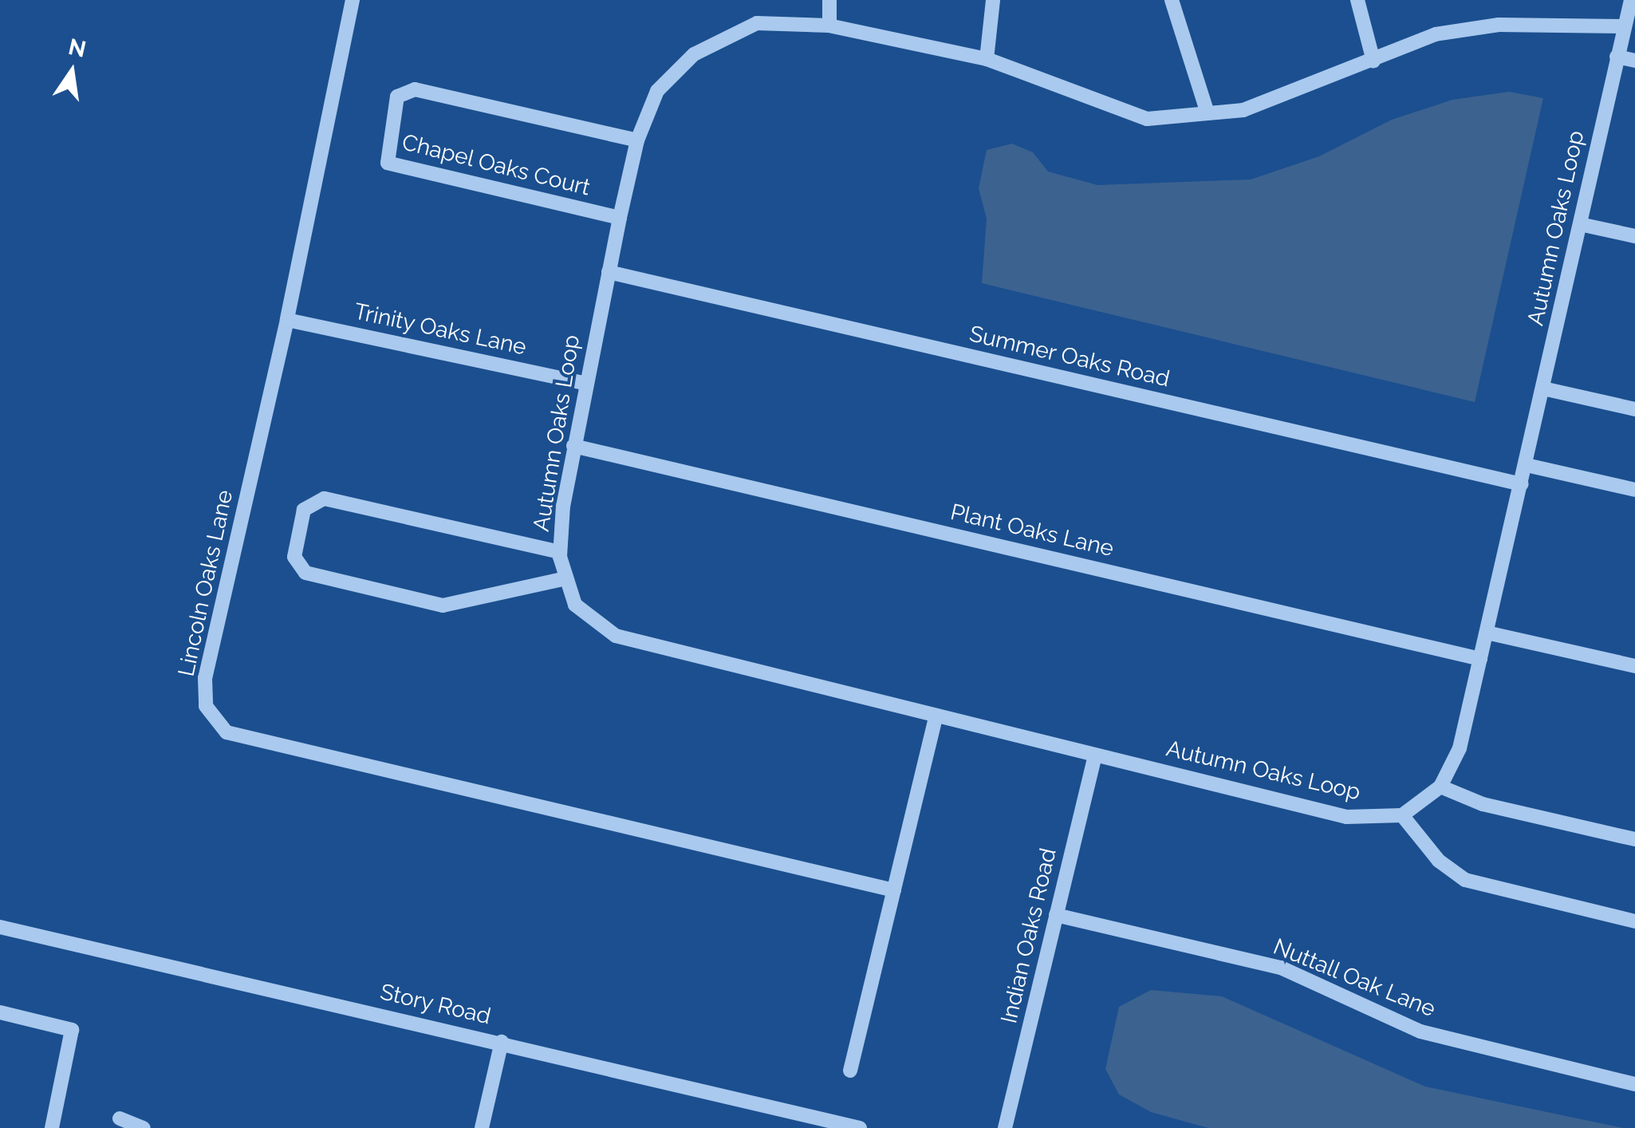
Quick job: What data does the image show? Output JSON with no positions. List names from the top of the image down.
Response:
{
  "streets": {
    "street": [
      "Chapel Oaks Court",
      "Autumn Oaks Loop",
      "Trinity Oaks Lane",
      "Summer Oaks Road",
      "Plant Oaks Lane",
      "Lincoln Oaks Lane",
      "Indian Oaks Road",
      "Nuttall Oak Lane",
      "Story Road"
    ]
  },
  "crossings": [
    ["Chapel Oaks Court", "Autumn Oaks Loop"],
    ["Autumn Oaks Loop", "Trinity Oaks Lane"],
    ["Autumn Oaks Loop", "Summer Oaks Road"],
    ["Autumn Oaks Loop", "Plant Oaks Lane"],
    ["Autumn Oaks Loop", "Indian Oaks Road"],
    ["Trinity Oaks Lane", "Lincoln Oaks Lane"],
    ["Indian Oaks Road", "Nuttall Oak Lane"]
  ],
  "north": "top"
}
